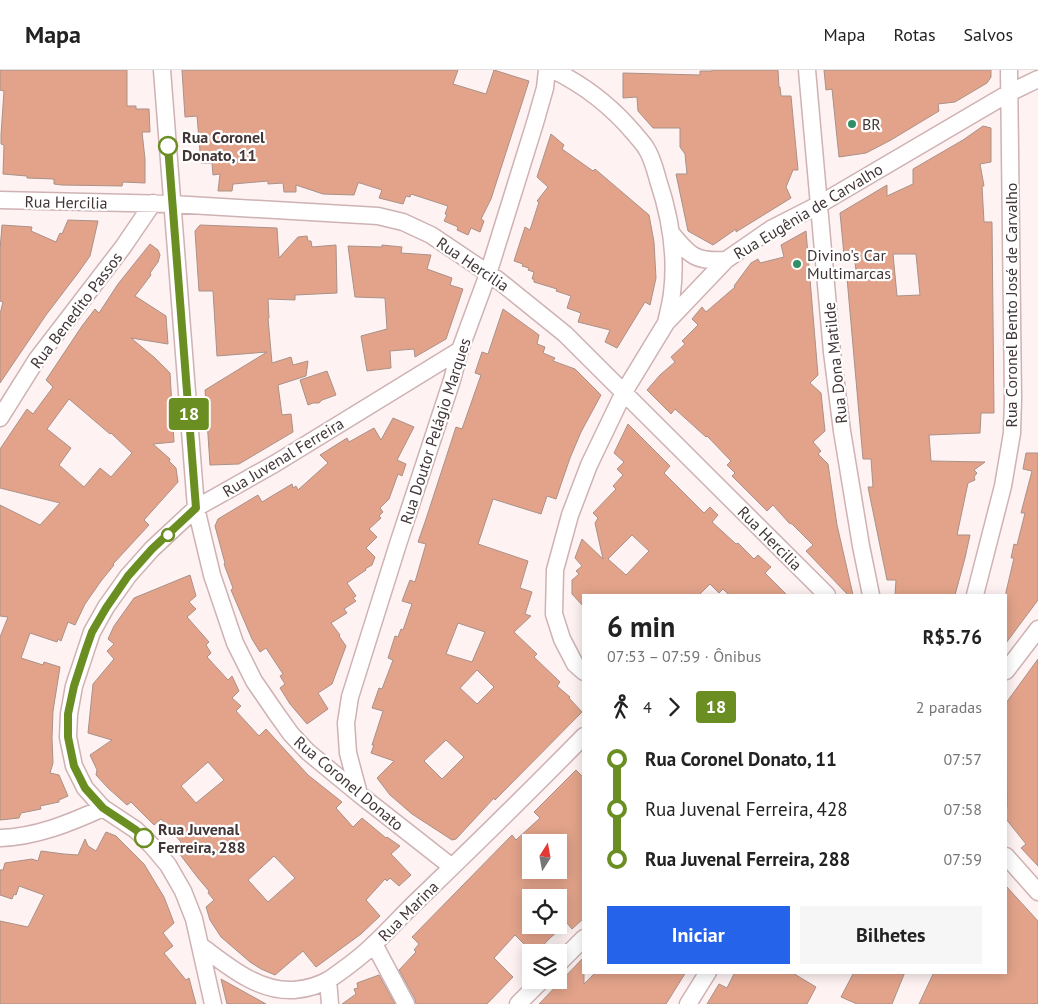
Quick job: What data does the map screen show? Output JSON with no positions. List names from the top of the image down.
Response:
{
  "streets": {
    "street": [
      "Rua Hercilia",
      "Rua Eugênia de Carvalho",
      "Rua Coronel Bento José de Carvalho",
      "Rua Benedito Passos",
      "Rua Dona Matilde",
      "Rua Doutor Pelágio Marques",
      "Rua Juvenal Ferreira",
      "Rua Coronel Donato",
      "Rua Marina"
    ]
  },
  "crossings": [
    ["Rua Hercilia", "Rua Eugênia de Carvalho"],
    ["Rua Hercilia", "Rua Benedito Passos"],
    ["Rua Hercilia", "Rua Doutor Pelágio Marques"],
    ["Rua Hercilia", "Rua Coronel Donato"],
    ["Rua Eugênia de Carvalho", "Rua Coronel Bento José de Carvalho"],
    ["Rua Eugênia de Carvalho", "Rua Dona Matilde"],
    ["Rua Doutor Pelágio Marques", "Rua Juvenal Ferreira"],
    ["Rua Doutor Pelágio Marques", "Rua Coronel Donato"],
    ["Rua Juvenal Ferreira", "Rua Coronel Donato"],
    ["Rua Juvenal Ferreira", "Rua Marina"],
    ["Rua Coronel Donato", "Rua Marina"]
  ],
  "places": [
    "BR",
    "Rua Coronel Donato, 11",
    "Divino's Car Multimarcas",
    "Rua Juvenal Ferreira, 288"
  ],
  "lines": ["bus line 18"],
  "north": "top",
  "page": {
    "header": "Mapa",
    "nav": ["Mapa", "Rotas", "Salvos"],
    "on_map": "18",
    "heading": ["6 min", "07:53 – 07:59 · Ônibus", "R$5.76"],
    "legs": ["4", "18", "2 paradas"],
    "list": [
      {
        "name": "Rua Coronel Donato, 11",
        "value": "07:57"
      },
      {
        "name": "Rua Juvenal Ferreira, 428",
        "value": "07:58"
      },
      {
        "name": "Rua Juvenal Ferreira, 288",
        "value": "07:59"
      }
    ],
    "buttons": ["Iniciar", "Bilhetes"]
  }
}
